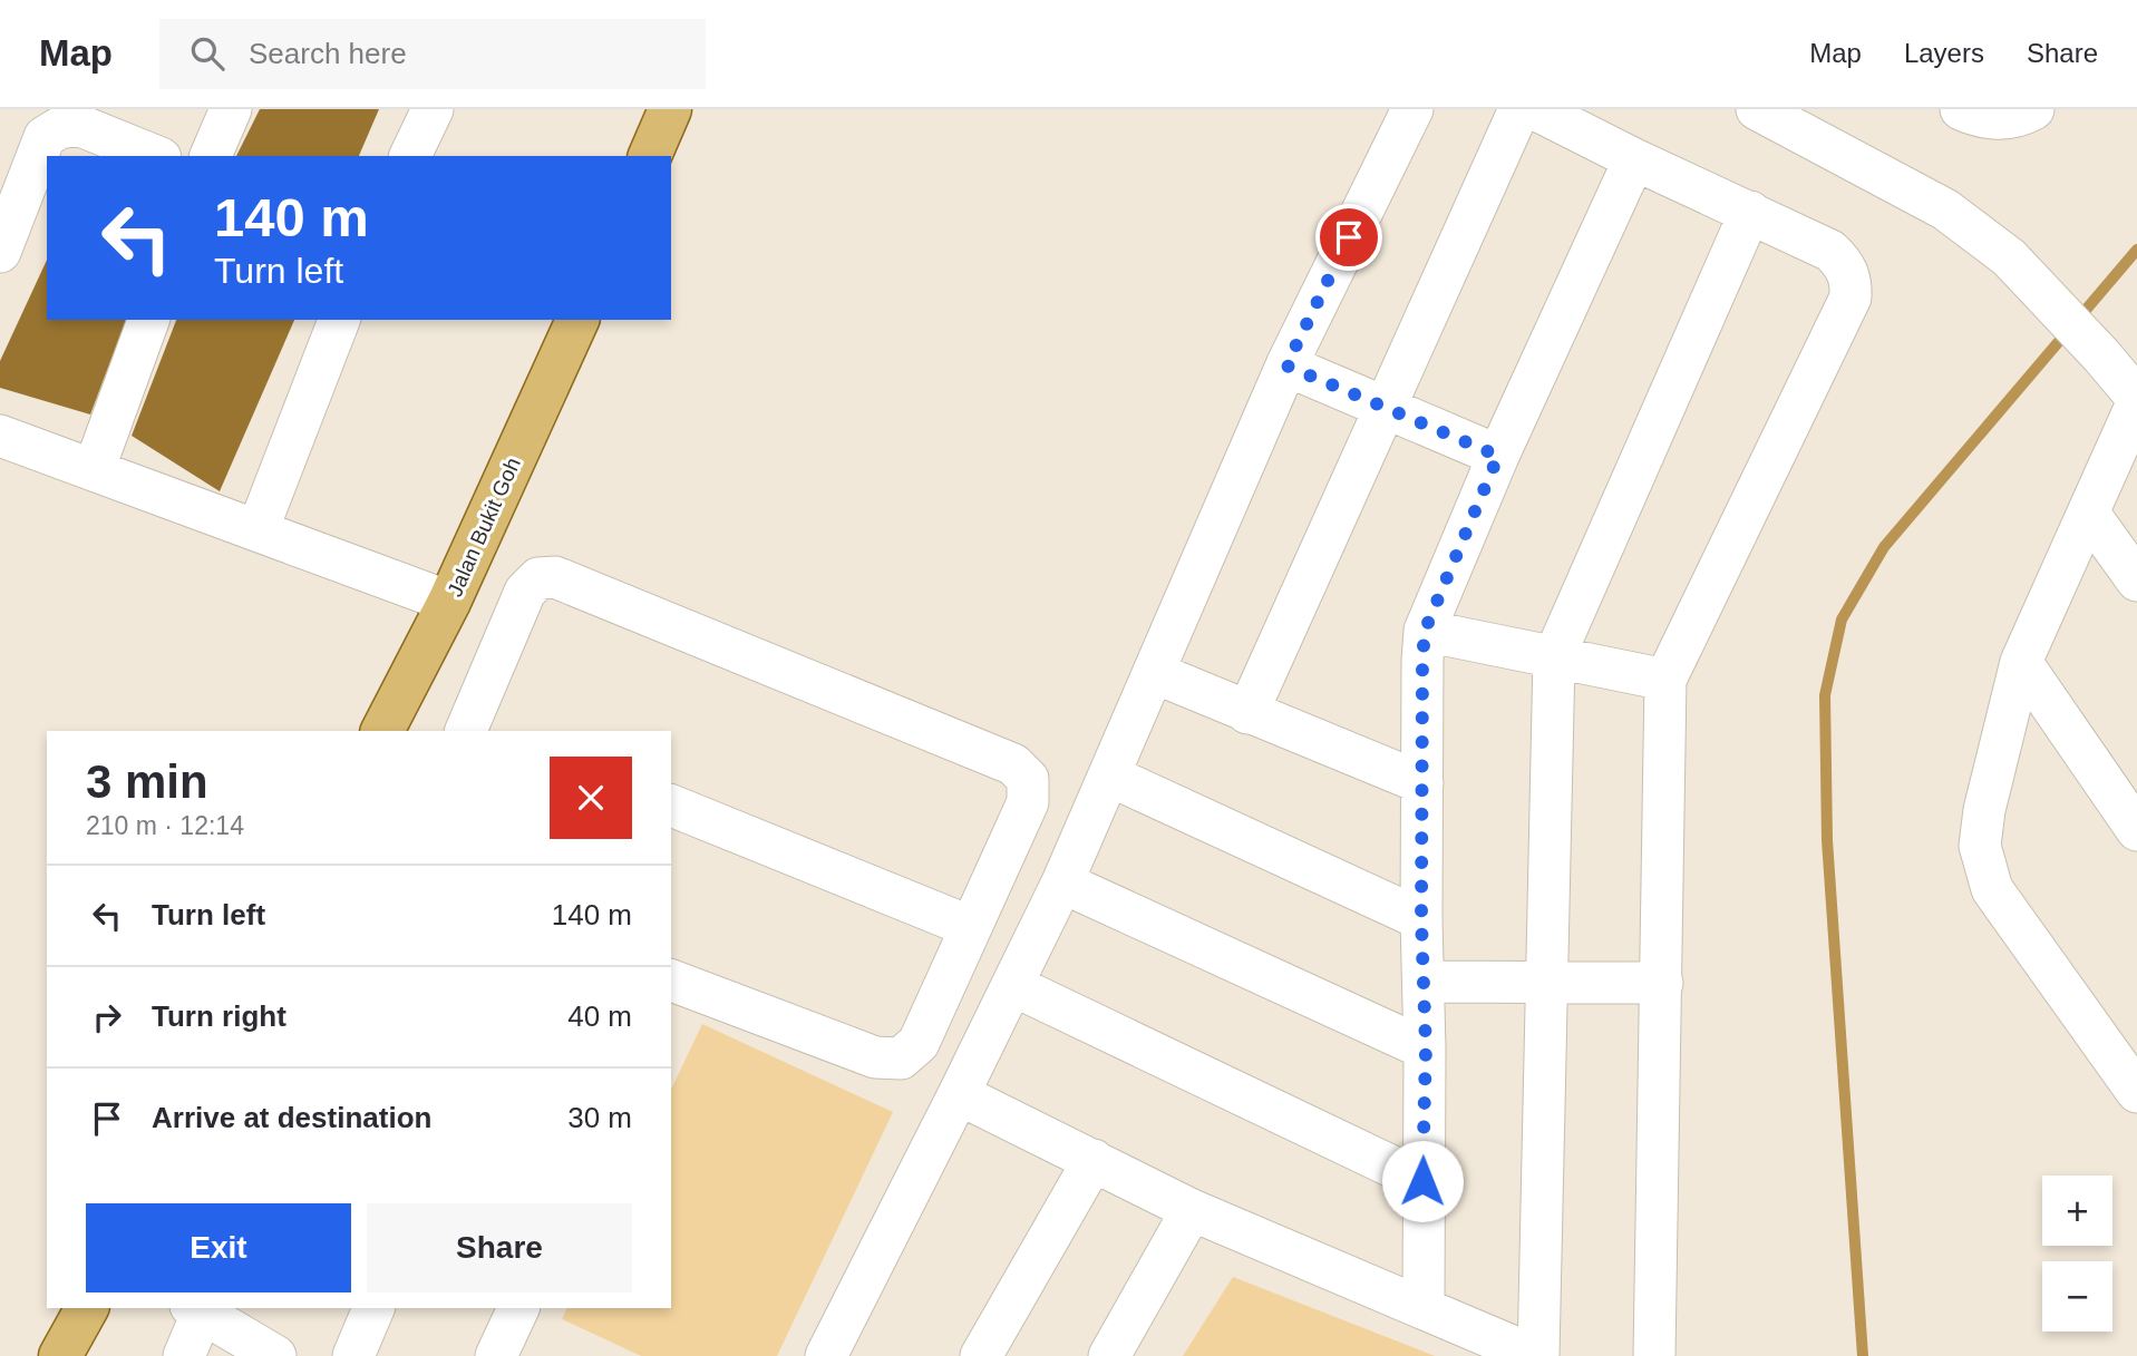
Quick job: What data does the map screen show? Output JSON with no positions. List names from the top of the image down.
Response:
{
  "streets": {
    "main road": ["Jalan Bukit Goh"]
  },
  "page": {
    "header": "Map",
    "search": "Search here",
    "nav": ["Map", "Layers", "Share"],
    "turn": ["140 m", "Turn left"],
    "heading": ["3 min", "210 m · 12:14"],
    "list": [
      {
        "name": "Turn left",
        "value": "140 m"
      },
      {
        "name": "Turn right",
        "value": "40 m"
      },
      {
        "name": "Arrive at destination",
        "value": "30 m"
      }
    ],
    "map_buttons": ["+", "−"],
    "buttons": ["Exit", "Share"]
  }
}
